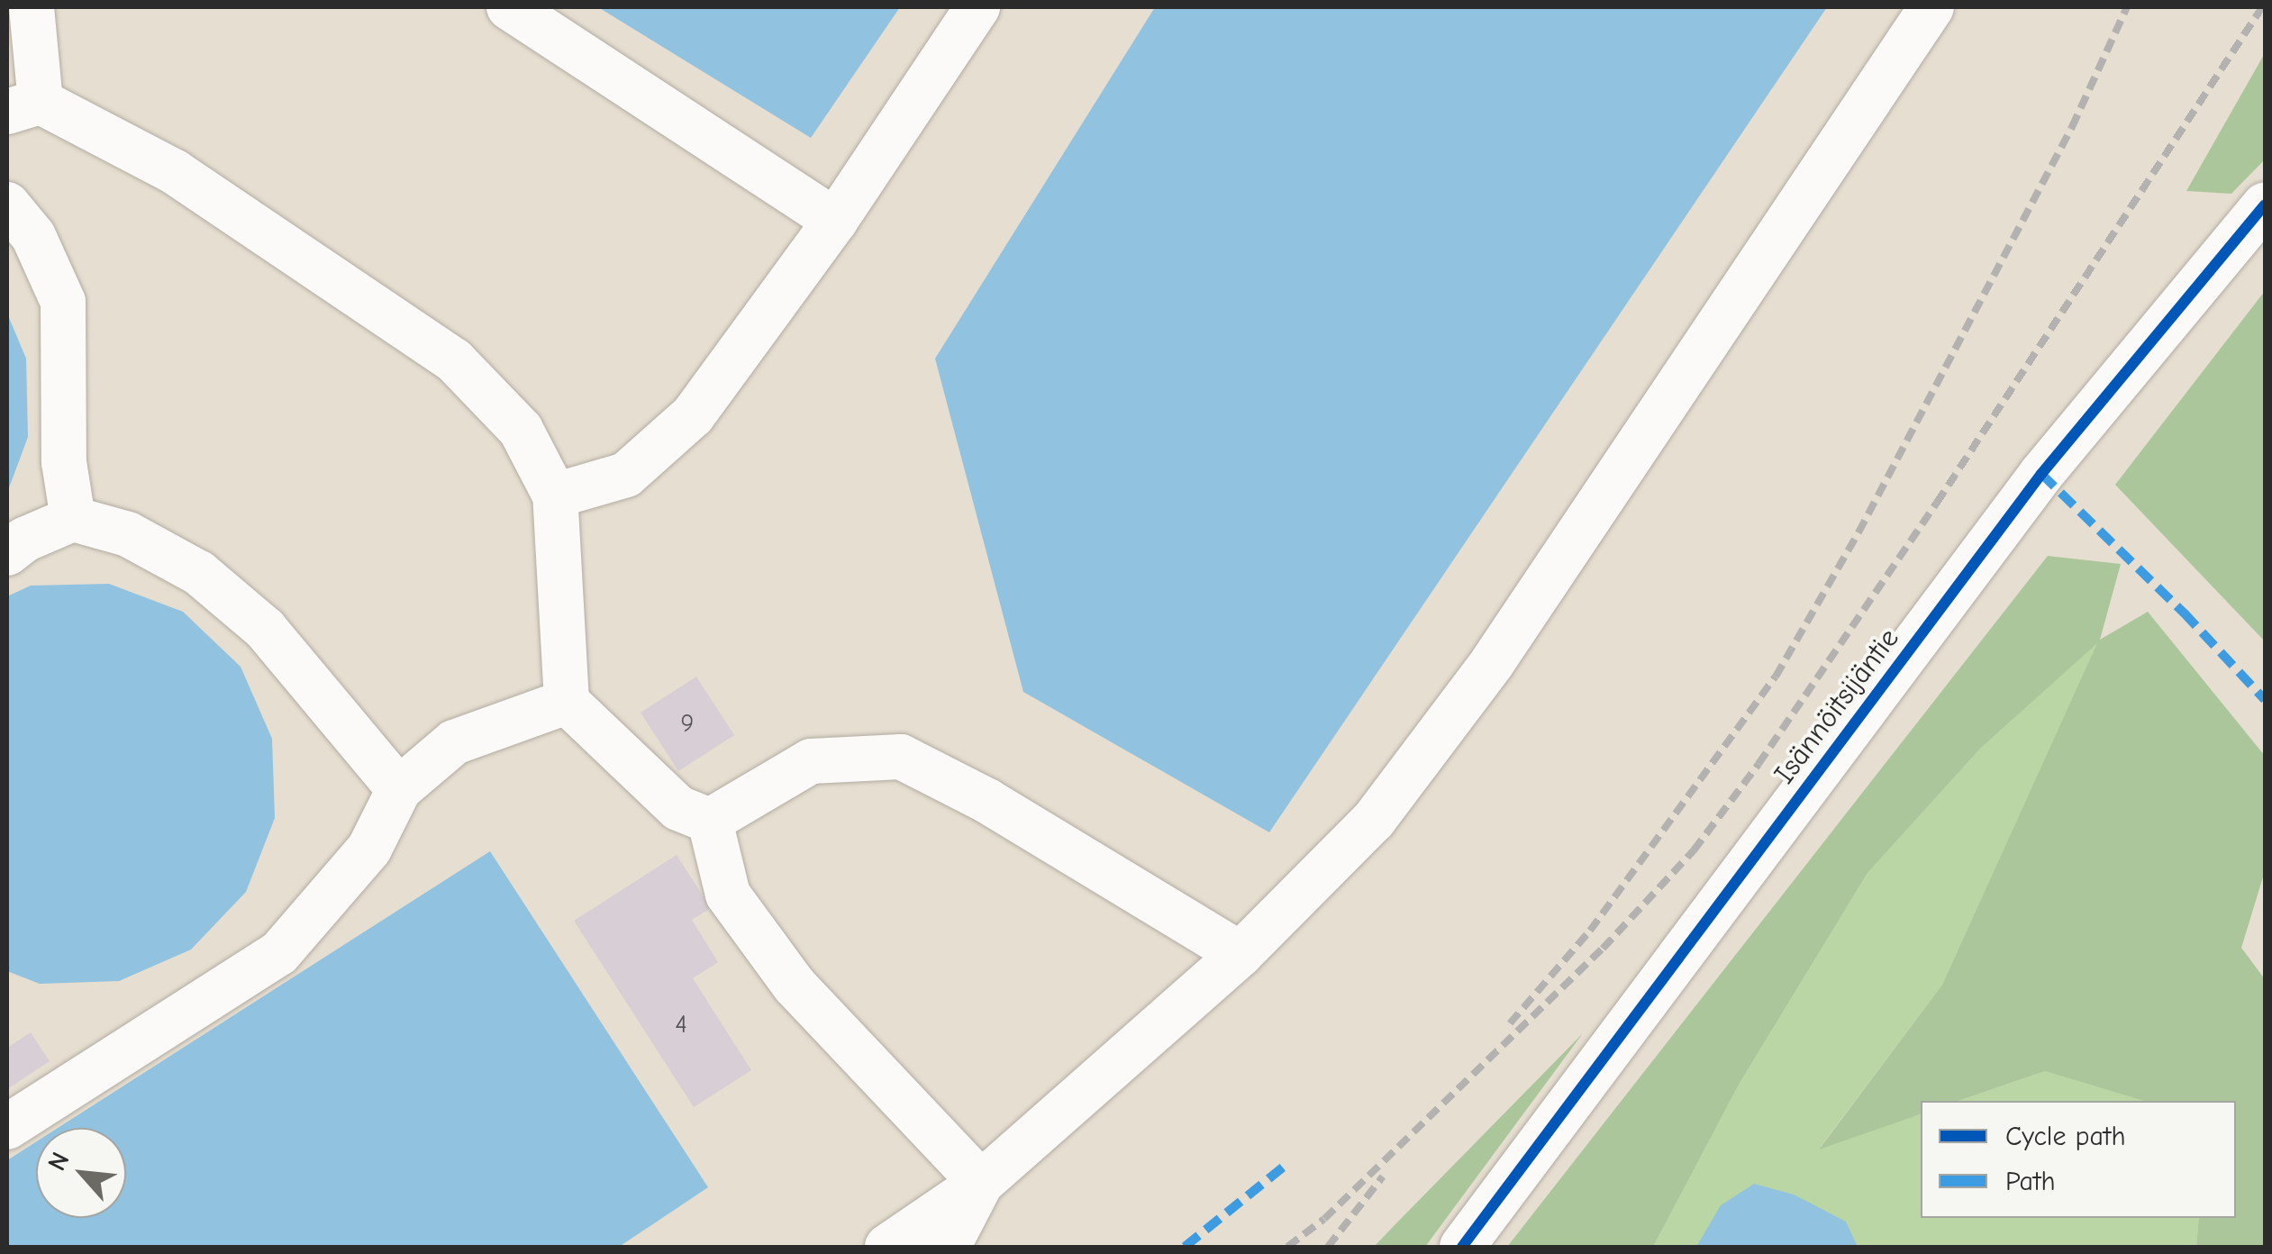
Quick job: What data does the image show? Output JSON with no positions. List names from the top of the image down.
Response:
{
  "streets": {
    "street": ["Isännöitsijäntie"]
  },
  "house_numbers": ["9", "4"],
  "legend": ["Cycle path", "Path"],
  "north": "top left"
}
